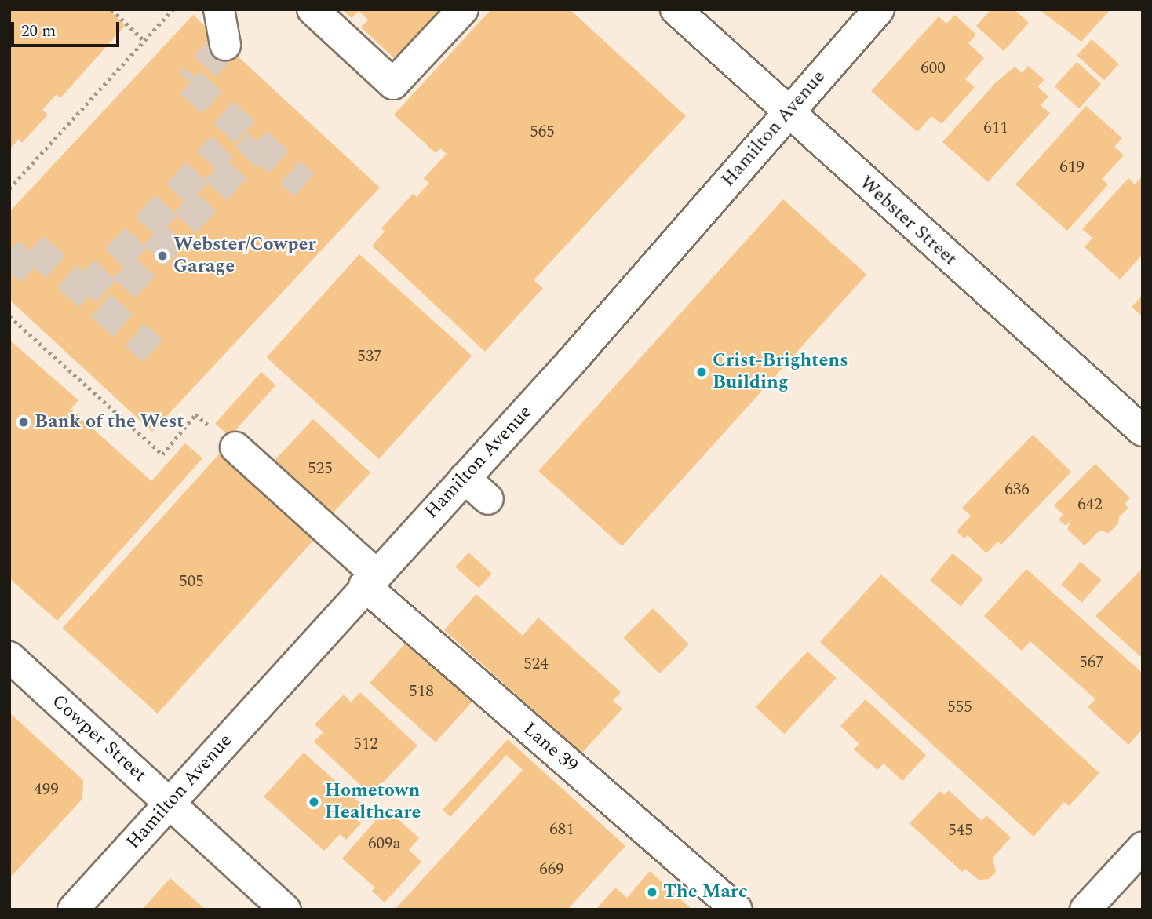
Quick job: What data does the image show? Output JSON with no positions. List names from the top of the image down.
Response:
{
  "streets": {
    "street": [
      "Hamilton Avenue",
      "Webster Street",
      "Cowper Street",
      "Lane 39"
    ]
  },
  "crossings": [
    ["Hamilton Avenue", "Webster Street"],
    ["Hamilton Avenue", "Cowper Street"],
    ["Hamilton Avenue", "Lane 39"]
  ],
  "places": [
    "Webster/Cowper Garage",
    "Crist-Brightens Building",
    "Bank of the West",
    "Hometown Healthcare",
    "The Marc"
  ],
  "house_numbers": [
    "600",
    "611",
    "565",
    "619",
    "537",
    "525",
    "636",
    "642",
    "505",
    "567",
    "524",
    "518",
    "555",
    "512",
    "499",
    "681",
    "545",
    "609a",
    "669"
  ],
  "scale_bar": "20 m"
}
